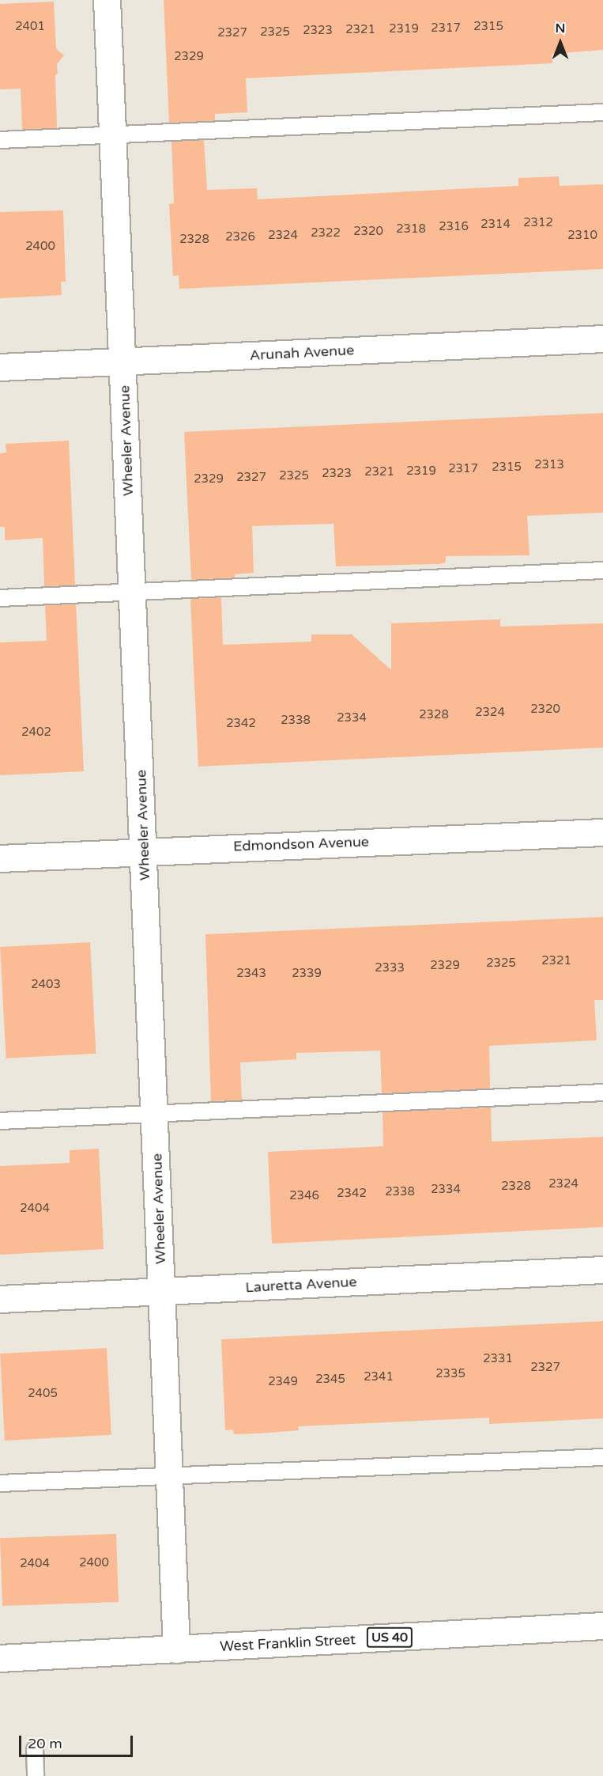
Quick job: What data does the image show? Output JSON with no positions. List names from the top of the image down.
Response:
{
  "streets": {
    "street": [
      "Arunah Avenue",
      "Wheeler Avenue",
      "Edmondson Avenue",
      "Lauretta Avenue",
      "US 40",
      "West Franklin Street"
    ]
  },
  "crossings": [
    ["Arunah Avenue", "Wheeler Avenue"],
    ["Wheeler Avenue", "Edmondson Avenue"],
    ["Wheeler Avenue", "Lauretta Avenue"],
    ["Wheeler Avenue", "West Franklin Street"]
  ],
  "house_numbers": [
    "2401",
    "2315",
    "2317",
    "2319",
    "2321",
    "2323",
    "2325",
    "2327",
    "2329",
    "2312",
    "2314",
    "2316",
    "2318",
    "2320",
    "2322",
    "2324",
    "2310",
    "2326",
    "2328",
    "2400",
    "2313",
    "2315",
    "2317",
    "2319",
    "2321",
    "2323",
    "2325",
    "2327",
    "2329",
    "2320",
    "2324",
    "2328",
    "2334",
    "2338",
    "2342",
    "2402",
    "2321",
    "2325",
    "2329",
    "2333",
    "2343",
    "2339",
    "2403",
    "2324",
    "2328",
    "2334",
    "2338",
    "2342",
    "2346",
    "2404",
    "2331",
    "2327",
    "2335",
    "2341",
    "2345",
    "2349",
    "2405",
    "2400",
    "2404"
  ],
  "scale_bar": "20 m",
  "north": "top"
}
